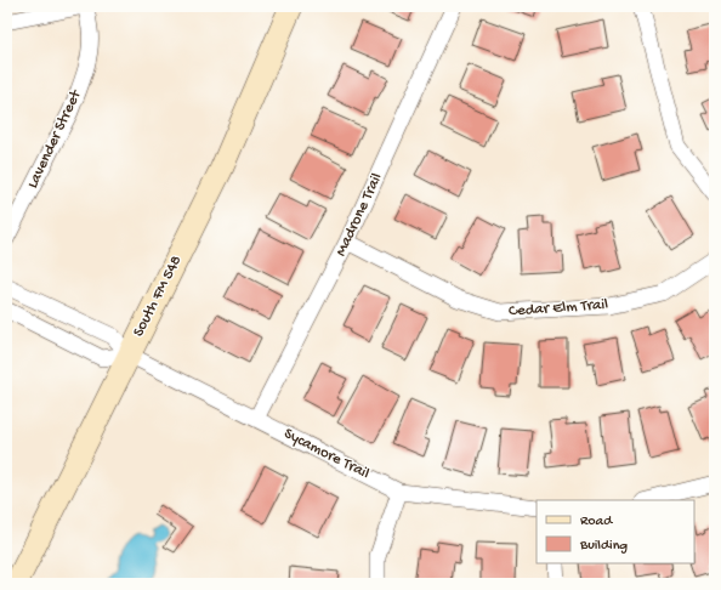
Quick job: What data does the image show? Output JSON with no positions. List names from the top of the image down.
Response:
{
  "streets": {
    "main road": ["South FM 548"],
    "street": [
      "Lavender Street",
      "Madrone Trail",
      "Cedar Elm Trail",
      "Sycamore Trail"
    ]
  },
  "crossings": [
    ["Madrone Trail", "Cedar Elm Trail"],
    ["Madrone Trail", "Sycamore Trail"],
    ["South FM 548", "Sycamore Trail"]
  ],
  "legend": ["Road", "Building"]
}
